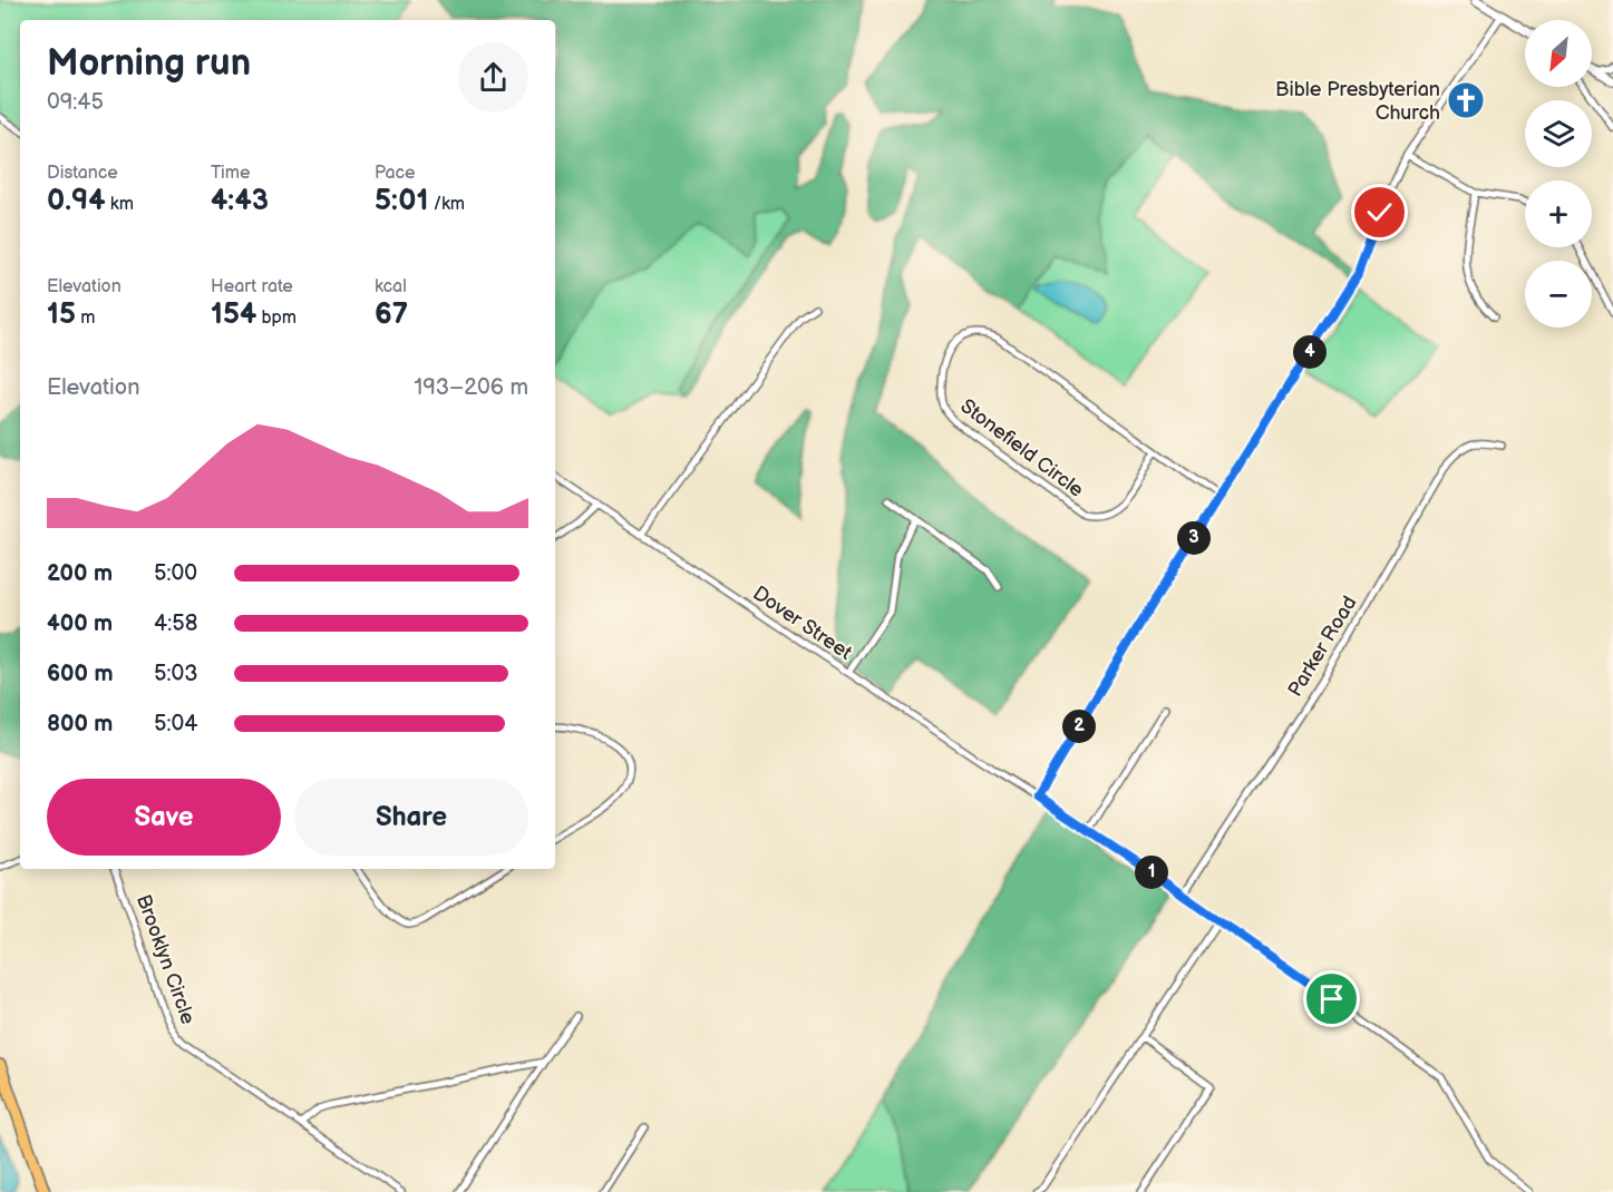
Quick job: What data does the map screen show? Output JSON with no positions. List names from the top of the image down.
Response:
{
  "streets": {
    "street": [
      "Stonefield Circle",
      "Dover Street",
      "Parker Road",
      "Brooklyn Circle"
    ]
  },
  "crossings": [
    ["Dover Street", "Parker Road"]
  ],
  "places": {
    "church": ["Bible Presbyterian Church"]
  },
  "north": "bottom left",
  "page": {
    "map_buttons": ["+", "−"],
    "heading": ["Morning run", "09:45"],
    "stats": [
      ["Distance", "0.94 km"],
      ["Time", "4:43"],
      ["Pace", "5:01 /km"],
      ["Elevation", "15 m"],
      ["Heart rate", "154 bpm"],
      ["kcal", "67"]
    ],
    "pins": [
      "4",
      "3",
      "2",
      "1"
    ],
    "chart": ["Elevation", "193–206 m"],
    "list": [
      {
        "name": "200 m",
        "note": "5:00"
      },
      {
        "name": "400 m",
        "note": "4:58"
      },
      {
        "name": "600 m",
        "note": "5:03"
      },
      {
        "name": "800 m",
        "note": "5:04"
      }
    ],
    "buttons": ["Save", "Share"]
  }
}
